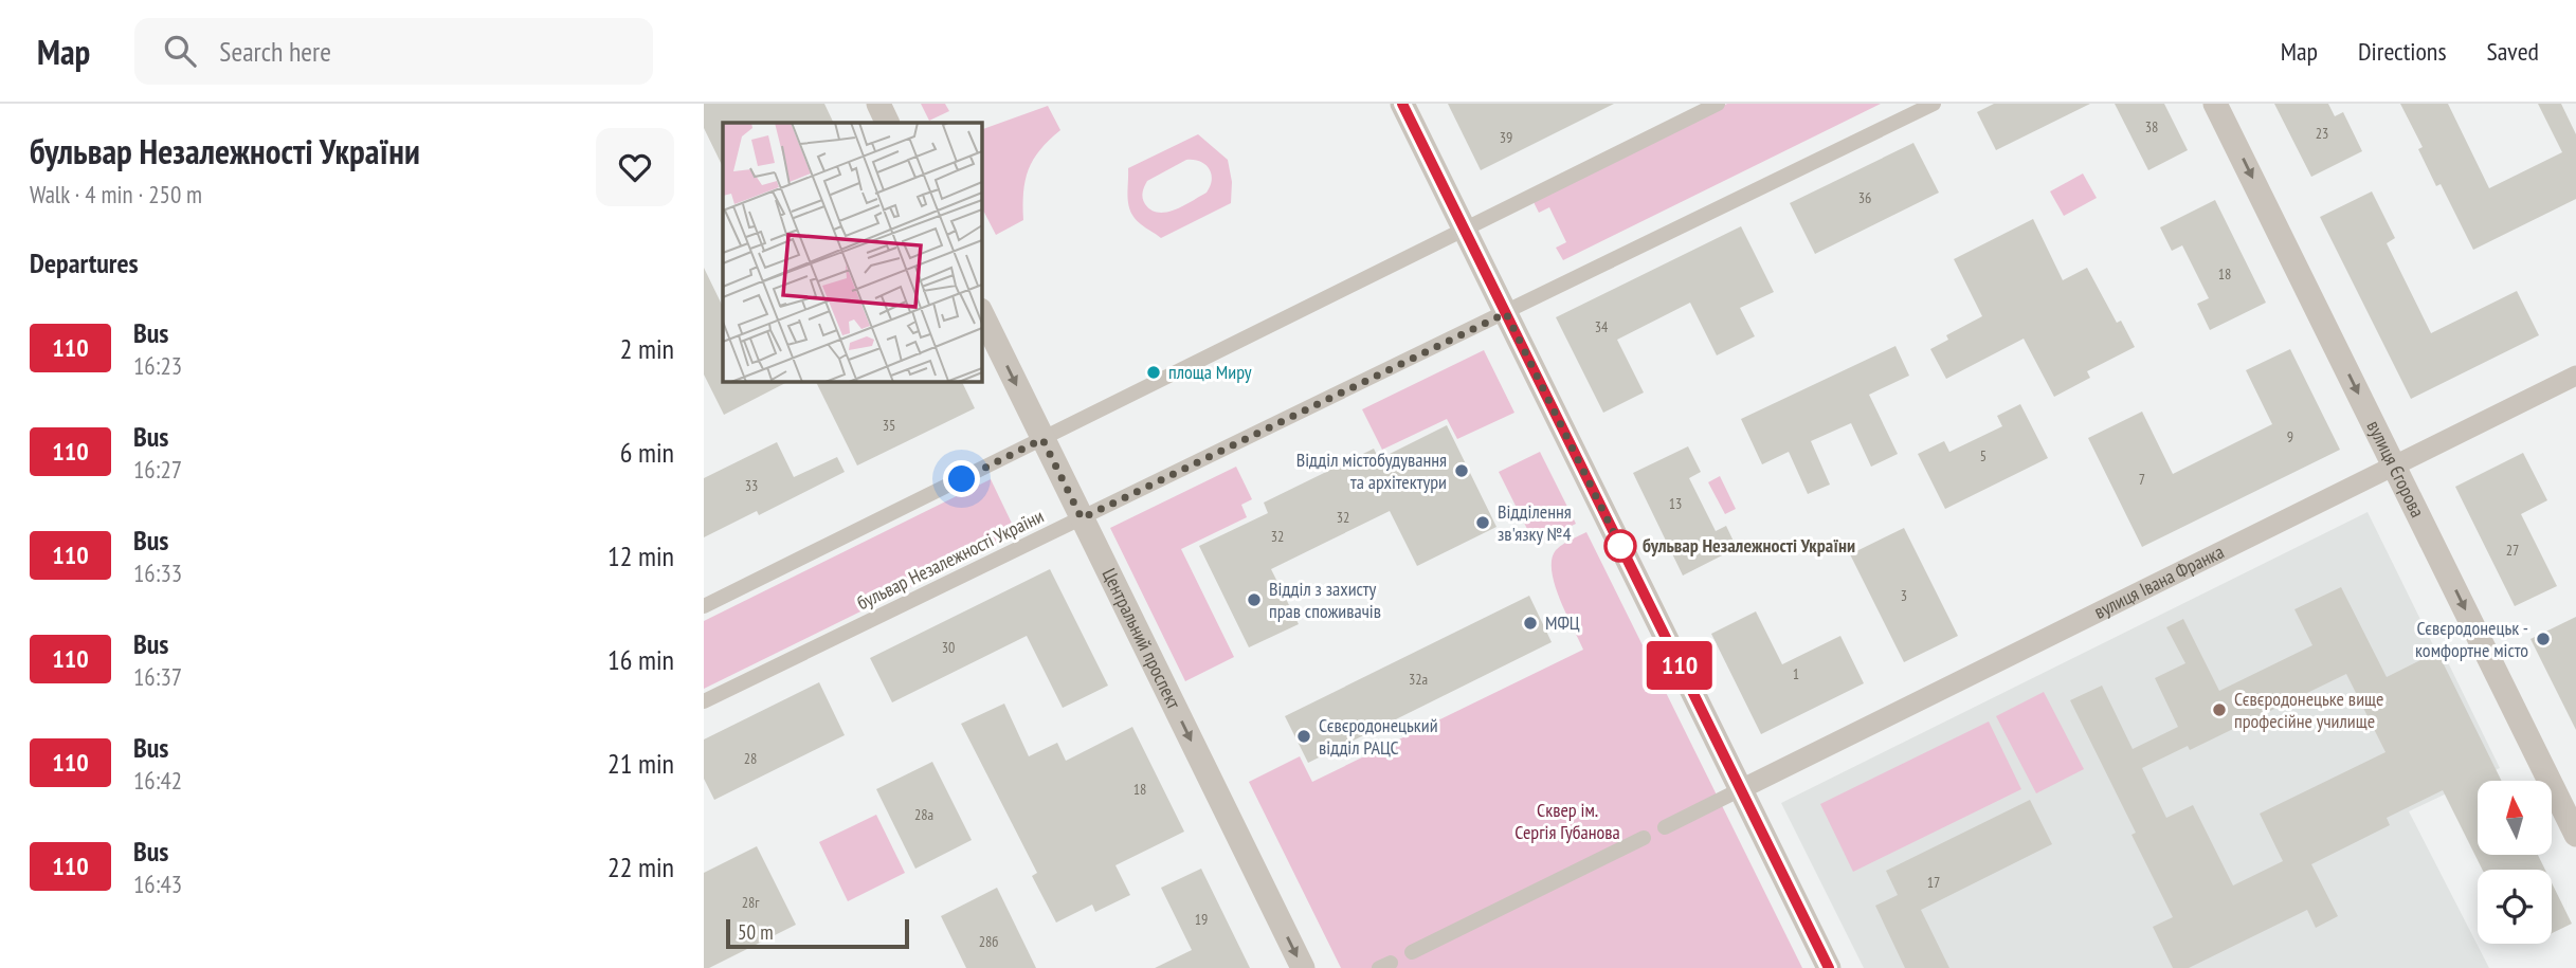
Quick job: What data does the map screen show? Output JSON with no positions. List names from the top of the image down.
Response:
{
  "streets": {
    "street": [
      "вулиця Єгорова",
      "бульвар Незалежності України",
      "вулиця Івана Франка",
      "Центральний проспект"
    ]
  },
  "crossings": [
    ["вулиця Єгорова", "вулиця Івана Франка"],
    ["бульвар Незалежності України", "Центральний проспект"]
  ],
  "one_way": ["вулиця Єгорова", "Центральний проспект"],
  "parks": ["Сквер ім. Сергія Губанова"],
  "places": [
    "площа Миру",
    "Відділ містобудування та архітектури",
    "Відділення зв'язку №4",
    "бульвар Незалежності України",
    "Відділ з захисту прав споживачів",
    "МФЦ",
    "Сєвєродонецьк - комфортне місто",
    "Сєвєродонецьке вище професійне училище",
    "Сєвєродонецький відділ РАЦС"
  ],
  "lines": ["bus line 110"],
  "house_numbers": [
    "38",
    "23",
    "39",
    "36",
    "18",
    "34",
    "35",
    "9",
    "5",
    "7",
    "33",
    "13",
    "32",
    "32",
    "27",
    "3",
    "30",
    "1",
    "32а",
    "28",
    "18",
    "28а",
    "17",
    "28г",
    "19",
    "28б"
  ],
  "scale_bar": "50 m",
  "north": "top",
  "page": {
    "header": "Map",
    "search": "Search here",
    "nav": ["Map", "Directions", "Saved"],
    "heading": [
      ["бульвар Незалежності України", "Walk · 4 min · 250 m"],
      "Departures"
    ],
    "on_map": "110",
    "list": [
      {
        "mark": "110",
        "name": "Bus",
        "note": "16:23",
        "value": "2 min"
      },
      {
        "mark": "110",
        "name": "Bus",
        "note": "16:27",
        "value": "6 min"
      },
      {
        "mark": "110",
        "name": "Bus",
        "note": "16:33",
        "value": "12 min"
      },
      {
        "mark": "110",
        "name": "Bus",
        "note": "16:37",
        "value": "16 min"
      },
      {
        "mark": "110",
        "name": "Bus",
        "note": "16:42",
        "value": "21 min"
      },
      {
        "mark": "110",
        "name": "Bus",
        "note": "16:43",
        "value": "22 min"
      }
    ],
    "scale": "50 m"
  }
}
